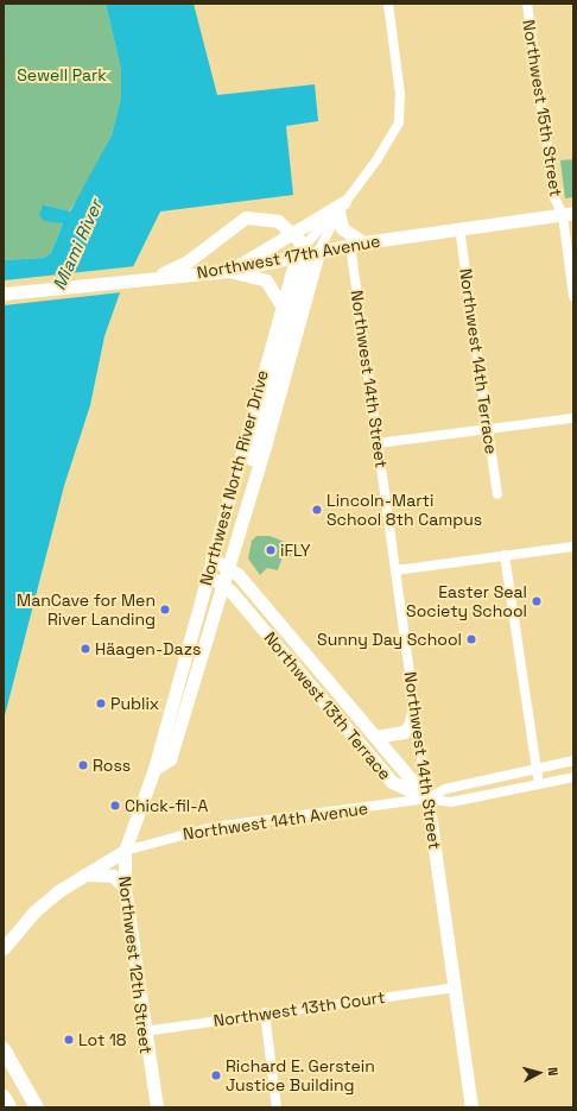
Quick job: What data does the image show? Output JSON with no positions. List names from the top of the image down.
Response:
{
  "streets": {
    "main road": [
      "Northwest 17th Avenue",
      "Northwest 14th Street",
      "Northwest North River Drive",
      "Northwest 13th Terrace",
      "Northwest 12th Street"
    ],
    "street": [
      "Northwest 15th Street",
      "Northwest 14th Terrace",
      "Northwest 14th Avenue",
      "Northwest 13th Court"
    ]
  },
  "crossings": [
    ["Northwest 15th Street", "Northwest 17th Avenue"],
    ["Northwest 17th Avenue", "Northwest 14th Terrace"],
    ["Northwest 17th Avenue", "Northwest 14th Street"],
    ["Northwest 17th Avenue", "Northwest North River Drive"],
    ["Northwest 14th Street", "Northwest 13th Terrace"],
    ["Northwest 14th Street", "Northwest 14th Avenue"],
    ["Northwest 14th Street", "Northwest 13th Court"],
    ["Northwest North River Drive", "Northwest 13th Terrace"],
    ["Northwest North River Drive", "Northwest 14th Avenue"],
    ["Northwest North River Drive", "Northwest 12th Street"],
    ["Northwest 13th Terrace", "Northwest 14th Avenue"],
    ["Northwest 14th Avenue", "Northwest 12th Street"],
    ["Northwest 12th Street", "Northwest 13th Court"]
  ],
  "water": ["Miami River"],
  "parks": ["Sewell Park"],
  "places": [
    "Lincoln-Marti School 8th Campus",
    "iFLY",
    "Easter Seal Society School",
    "ManCave for Men River Landing",
    "Sunny Day School",
    "Häagen-Dazs",
    "Publix",
    "Ross",
    "Chick-fil-A",
    "Lot 18",
    "Richard E. Gerstein Justice Building"
  ],
  "north": "right"
}
